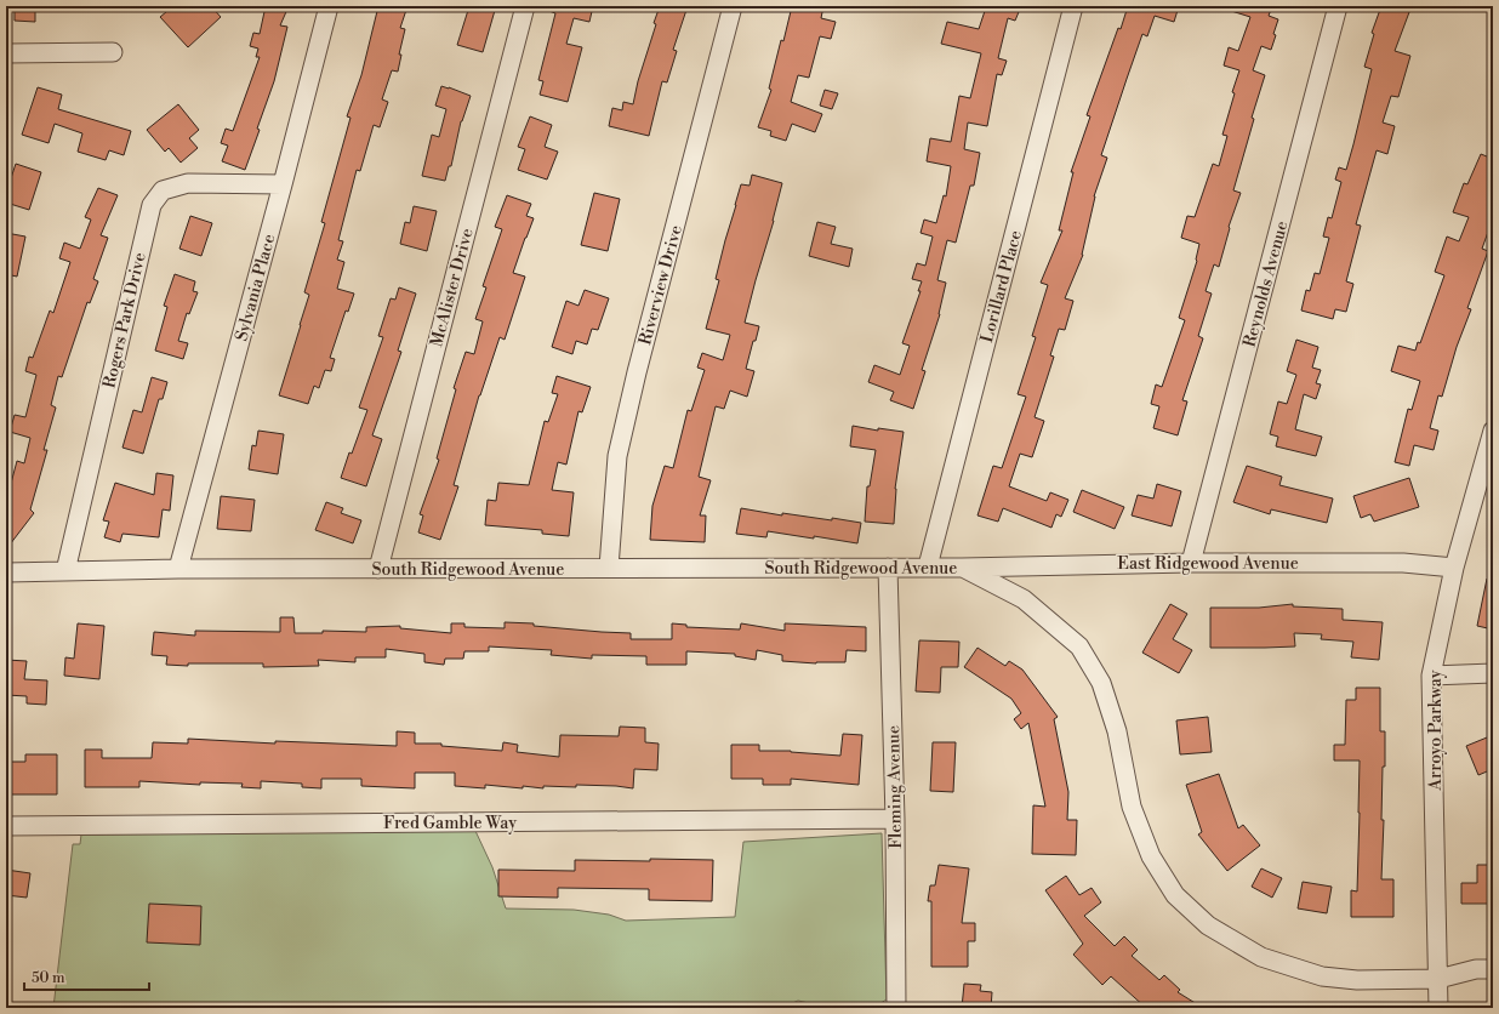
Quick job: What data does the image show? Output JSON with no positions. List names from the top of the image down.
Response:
{
  "streets": {
    "street": [
      "Reynolds Avenue",
      "Riverview Drive",
      "Lorillard Place",
      "Sylvania Place",
      "McAlister Drive",
      "Rogers Park Drive",
      "East Ridgewood Avenue",
      "South Ridgewood Avenue",
      "Arroyo Parkway",
      "Fleming Avenue",
      "Fred Gamble Way"
    ]
  },
  "crossings": [
    ["Reynolds Avenue", "East Ridgewood Avenue"],
    ["Riverview Drive", "South Ridgewood Avenue"],
    ["Lorillard Place", "South Ridgewood Avenue"],
    ["Sylvania Place", "Rogers Park Drive"],
    ["Sylvania Place", "South Ridgewood Avenue"],
    ["McAlister Drive", "South Ridgewood Avenue"],
    ["Rogers Park Drive", "South Ridgewood Avenue"],
    ["East Ridgewood Avenue", "South Ridgewood Avenue"],
    ["East Ridgewood Avenue", "Arroyo Parkway"],
    ["South Ridgewood Avenue", "Arroyo Parkway"],
    ["South Ridgewood Avenue", "Fleming Avenue"],
    ["Fleming Avenue", "Fred Gamble Way"]
  ],
  "scale_bar": "50 m"
}
